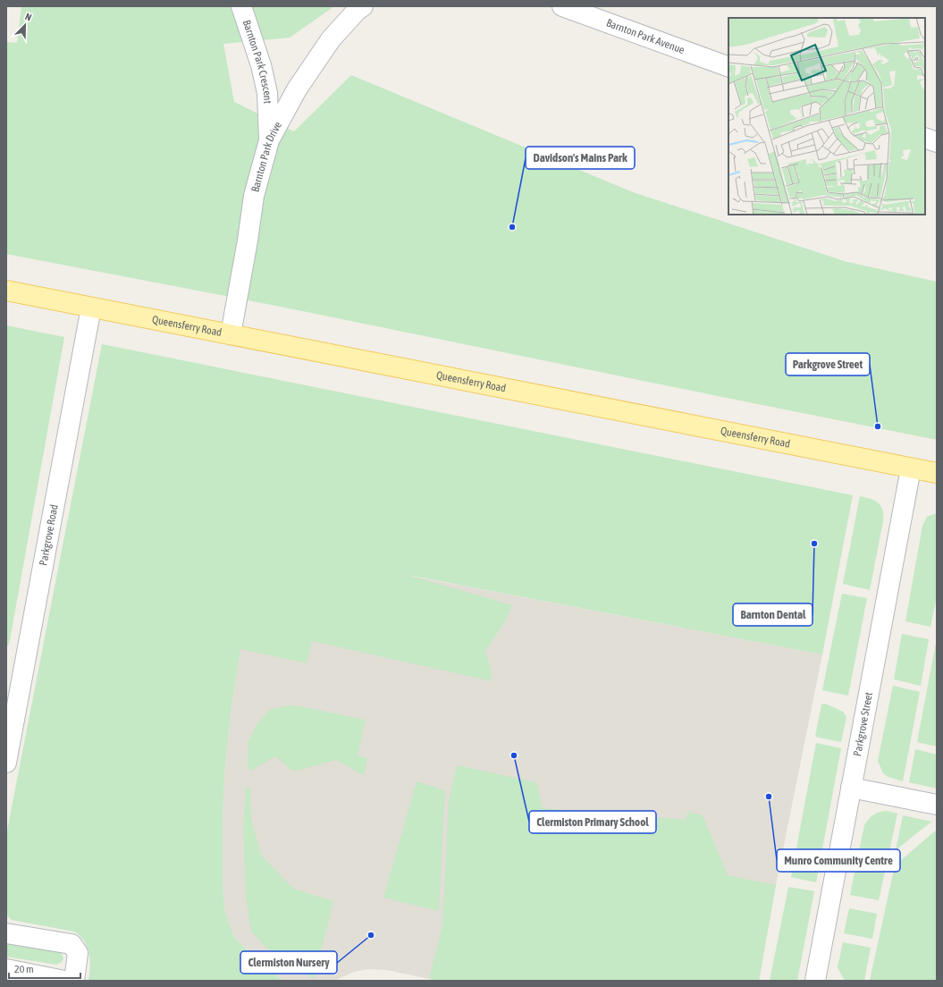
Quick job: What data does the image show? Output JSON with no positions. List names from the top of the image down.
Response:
{
  "streets": {
    "main road": ["Queensferry Road"],
    "street": [
      "Barnton Park Avenue",
      "Barnton Park Crescent",
      "Barnton Park Drive",
      "Parkgrove Road",
      "Parkgrove Street"
    ]
  },
  "crossings": [
    ["Barnton Park Crescent", "Barnton Park Drive"],
    ["Barnton Park Drive", "Queensferry Road"],
    ["Queensferry Road", "Parkgrove Road"],
    ["Queensferry Road", "Parkgrove Street"]
  ],
  "places": [
    "Davidson's Mains Park",
    "Parkgrove Street",
    "Barnton Dental",
    "Clermiston Primary School",
    "Munro Community Centre",
    "Clermiston Nursery"
  ],
  "scale_bar": "20 m",
  "north": "top right"
}
